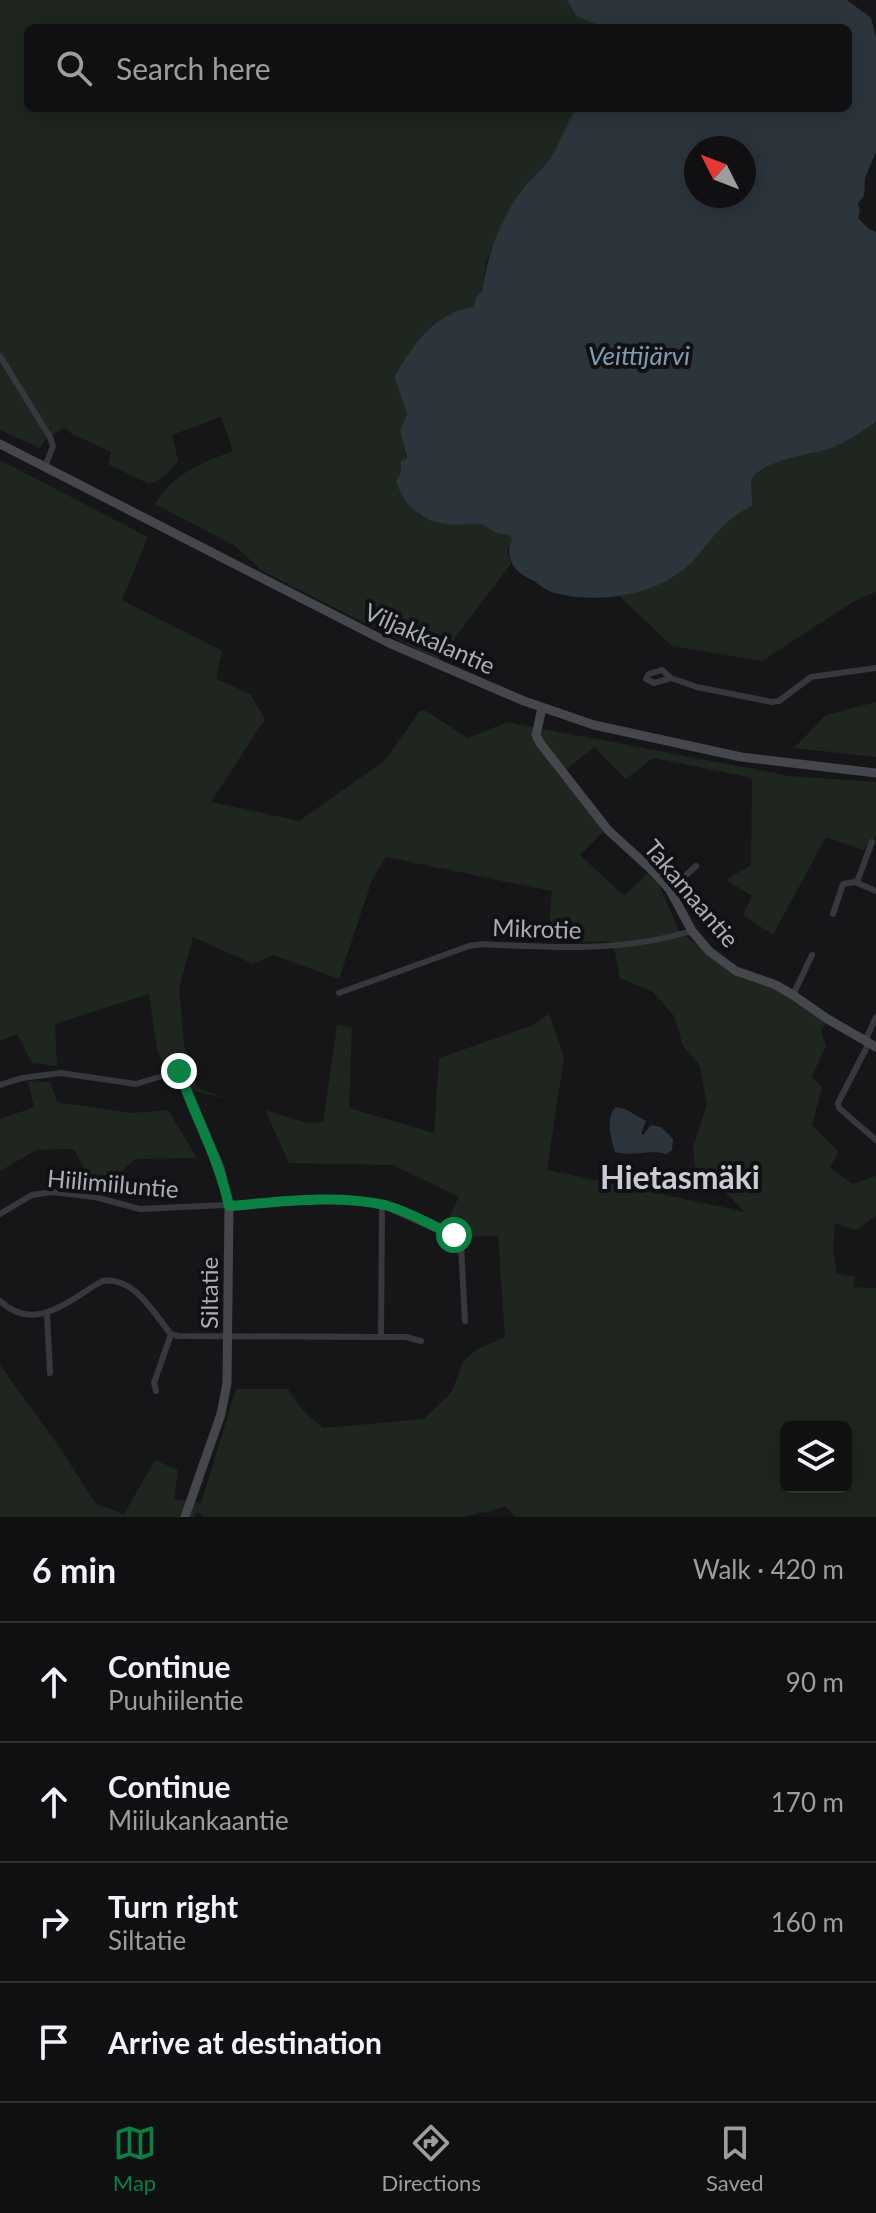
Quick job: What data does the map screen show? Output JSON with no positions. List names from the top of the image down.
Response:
{
  "streets": {
    "street": [
      "Viljakkalantie",
      "Takamaantie",
      "Mikrotie",
      "Hiilimiiluntie",
      "Siltatie"
    ]
  },
  "crossings": [
    ["Viljakkalantie", "Takamaantie"],
    ["Takamaantie", "Mikrotie"],
    ["Hiilimiiluntie", "Siltatie"]
  ],
  "districts": ["Hietasmäki"],
  "water": ["Veittijärvi"],
  "north": "top left",
  "page": {
    "search": "Search here",
    "heading": ["6 min", "Walk · 420 m"],
    "list": [
      ["Continue", "Puuhiilentie", "90 m"],
      ["Continue", "Miilukankaantie", "170 m"],
      ["Turn right", "Siltatie", "160 m"],
      "Arrive at destination"
    ],
    "nav": ["Map", "Directions", "Saved"]
  }
}
